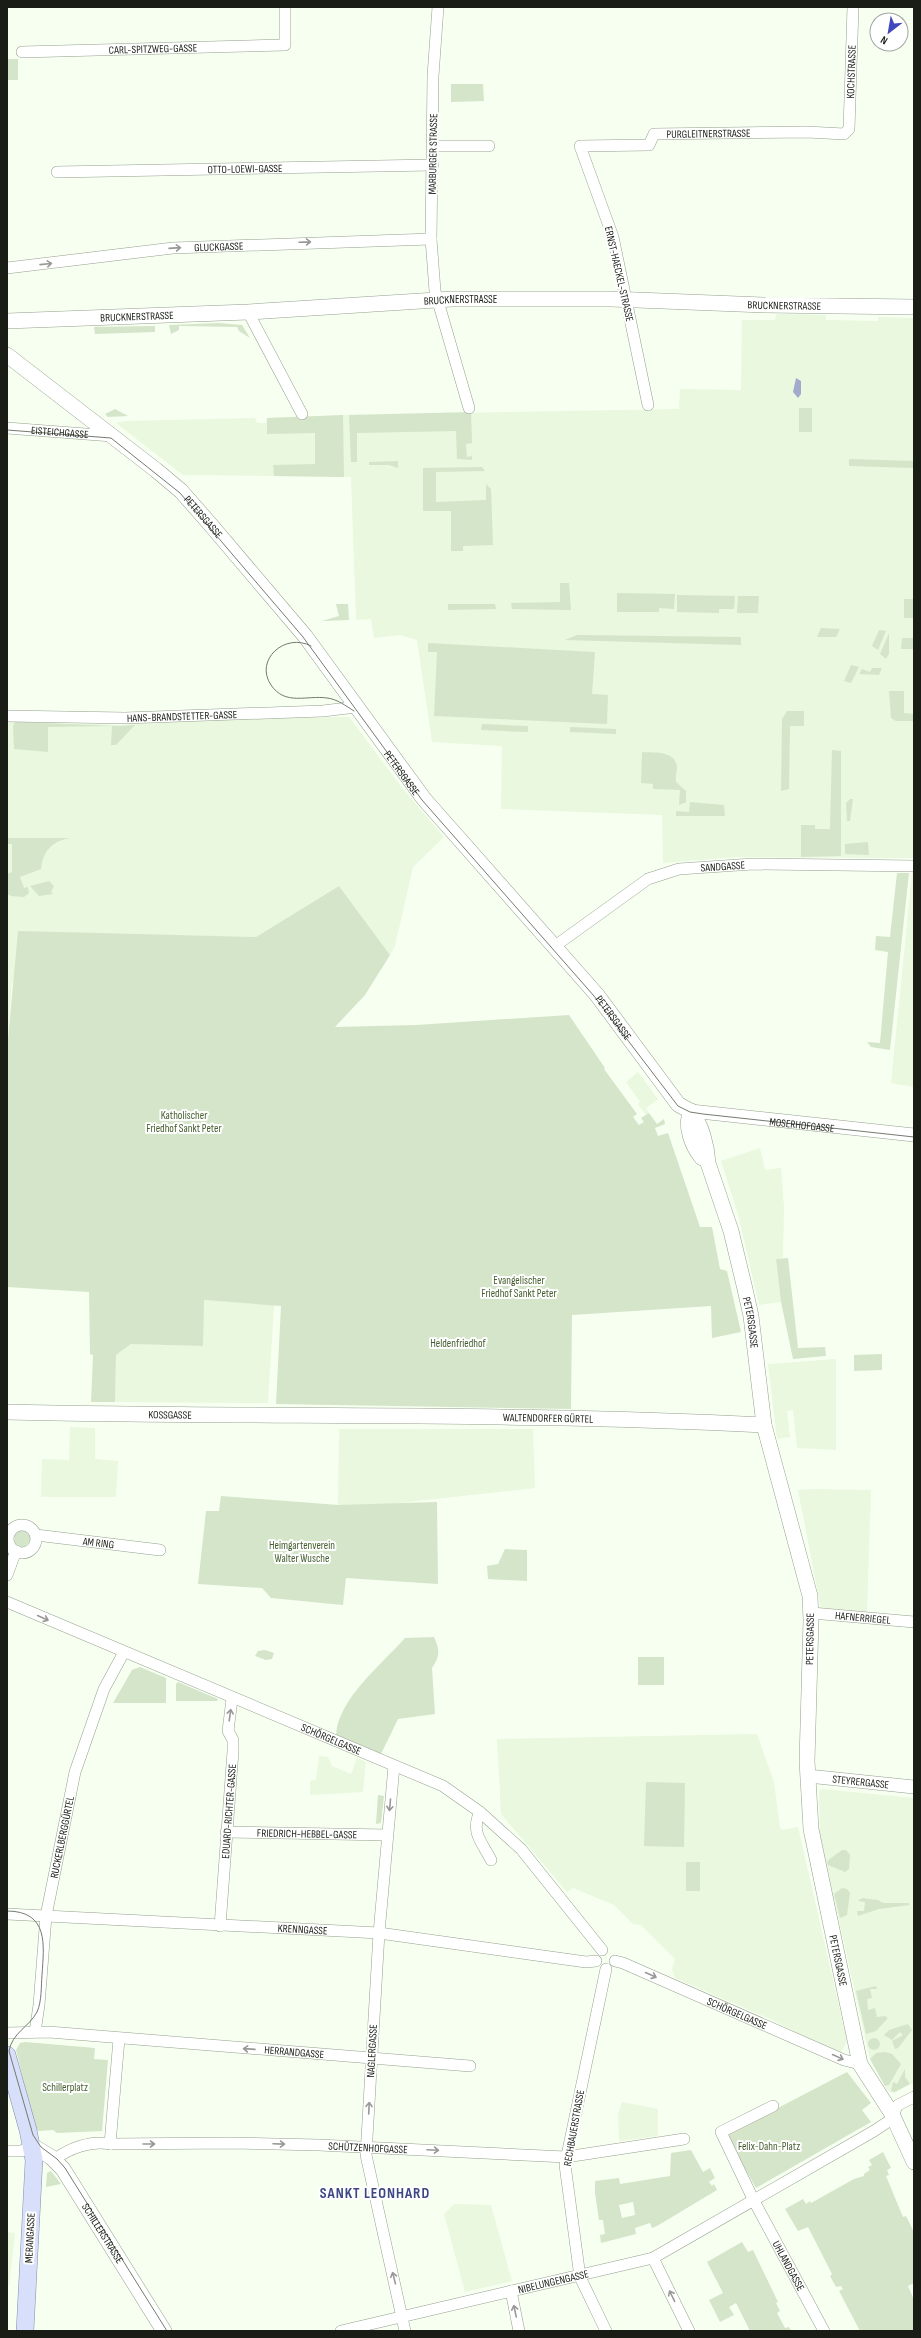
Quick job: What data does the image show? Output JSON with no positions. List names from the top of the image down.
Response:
{
  "streets": {
    "main road": [
      "BRUCKNERSTRASSE",
      "PETERSGASSE",
      "KOSSGASSE",
      "WALTENDORFER GÜRTEL",
      "SCHILLERSTRASSE",
      "MERANGASSE"
    ],
    "street": [
      "CARL-SPITZWEG-GASSE",
      "KOCHSTRASSE",
      "PURGLEITNERSTRASSE",
      "MARBURGER STRASSE",
      "OTTO-LOEWI-GASSE",
      "GLUCKGASSE",
      "ERNST-HAECKEL-STRASSE",
      "EISTEICHGASSE",
      "HANS-BRANDSTETTER-GASSE",
      "SANDGASSE",
      "MOSERHOFGASSE",
      "AM RING",
      "HAFNERRIEGEL",
      "SCHÖRGELGASSE",
      "STEYRERGASSE",
      "EDUARD-RICHTER-GASSE",
      "FRIEDRICH-HEBBEL-GASSE",
      "RUCKERLBERGGÜRTEL",
      "KRENNGASSE",
      "NAGLERGASSE",
      "HERRANDGASSE",
      "RECHBAUERSTRASSE",
      "SCHÜTZENHOFGASSE",
      "UHLANDGASSE",
      "NIBELUNGENGASSE"
    ]
  },
  "crossings": [
    ["KOCHSTRASSE", "PURGLEITNERSTRASSE"],
    ["PURGLEITNERSTRASSE", "ERNST-HAECKEL-STRASSE"],
    ["MARBURGER STRASSE", "OTTO-LOEWI-GASSE"],
    ["MARBURGER STRASSE", "GLUCKGASSE"],
    ["MARBURGER STRASSE", "BRUCKNERSTRASSE"],
    ["ERNST-HAECKEL-STRASSE", "BRUCKNERSTRASSE"],
    ["EISTEICHGASSE", "PETERSGASSE"],
    ["PETERSGASSE", "HANS-BRANDSTETTER-GASSE"],
    ["PETERSGASSE", "SANDGASSE"],
    ["PETERSGASSE", "MOSERHOFGASSE"],
    ["PETERSGASSE", "WALTENDORFER GÜRTEL"],
    ["PETERSGASSE", "HAFNERRIEGEL"],
    ["PETERSGASSE", "SCHÖRGELGASSE"],
    ["PETERSGASSE", "STEYRERGASSE"],
    ["KOSSGASSE", "WALTENDORFER GÜRTEL"],
    ["SCHÖRGELGASSE", "EDUARD-RICHTER-GASSE"],
    ["SCHÖRGELGASSE", "RUCKERLBERGGÜRTEL"],
    ["SCHÖRGELGASSE", "KRENNGASSE"],
    ["SCHÖRGELGASSE", "NAGLERGASSE"],
    ["SCHÖRGELGASSE", "RECHBAUERSTRASSE"],
    ["EDUARD-RICHTER-GASSE", "FRIEDRICH-HEBBEL-GASSE"],
    ["EDUARD-RICHTER-GASSE", "KRENNGASSE"],
    ["FRIEDRICH-HEBBEL-GASSE", "NAGLERGASSE"],
    ["RUCKERLBERGGÜRTEL", "KRENNGASSE"],
    ["KRENNGASSE", "NAGLERGASSE"],
    ["KRENNGASSE", "RECHBAUERSTRASSE"],
    ["NAGLERGASSE", "HERRANDGASSE"],
    ["NAGLERGASSE", "SCHÜTZENHOFGASSE"],
    ["NAGLERGASSE", "NIBELUNGENGASSE"],
    ["RECHBAUERSTRASSE", "SCHÜTZENHOFGASSE"],
    ["RECHBAUERSTRASSE", "NIBELUNGENGASSE"],
    ["SCHÜTZENHOFGASSE", "SCHILLERSTRASSE"],
    ["SCHILLERSTRASSE", "MERANGASSE"],
    ["UHLANDGASSE", "NIBELUNGENGASSE"]
  ],
  "one_way": [
    "GLUCKGASSE",
    "SCHÖRGELGASSE",
    "EDUARD-RICHTER-GASSE",
    "HERRANDGASSE",
    "SCHÜTZENHOFGASSE"
  ],
  "districts": ["SANKT LEONHARD"],
  "parks": [
    "Katholischer Friedhof Sankt Peter",
    "Evangelischer Friedhof Sankt Peter",
    "Heldenfriedhof",
    "Heimgartenverein Walter Wusche",
    "Schillerplatz",
    "Felix-Dahn-Platz"
  ],
  "north": "bottom left"
}
